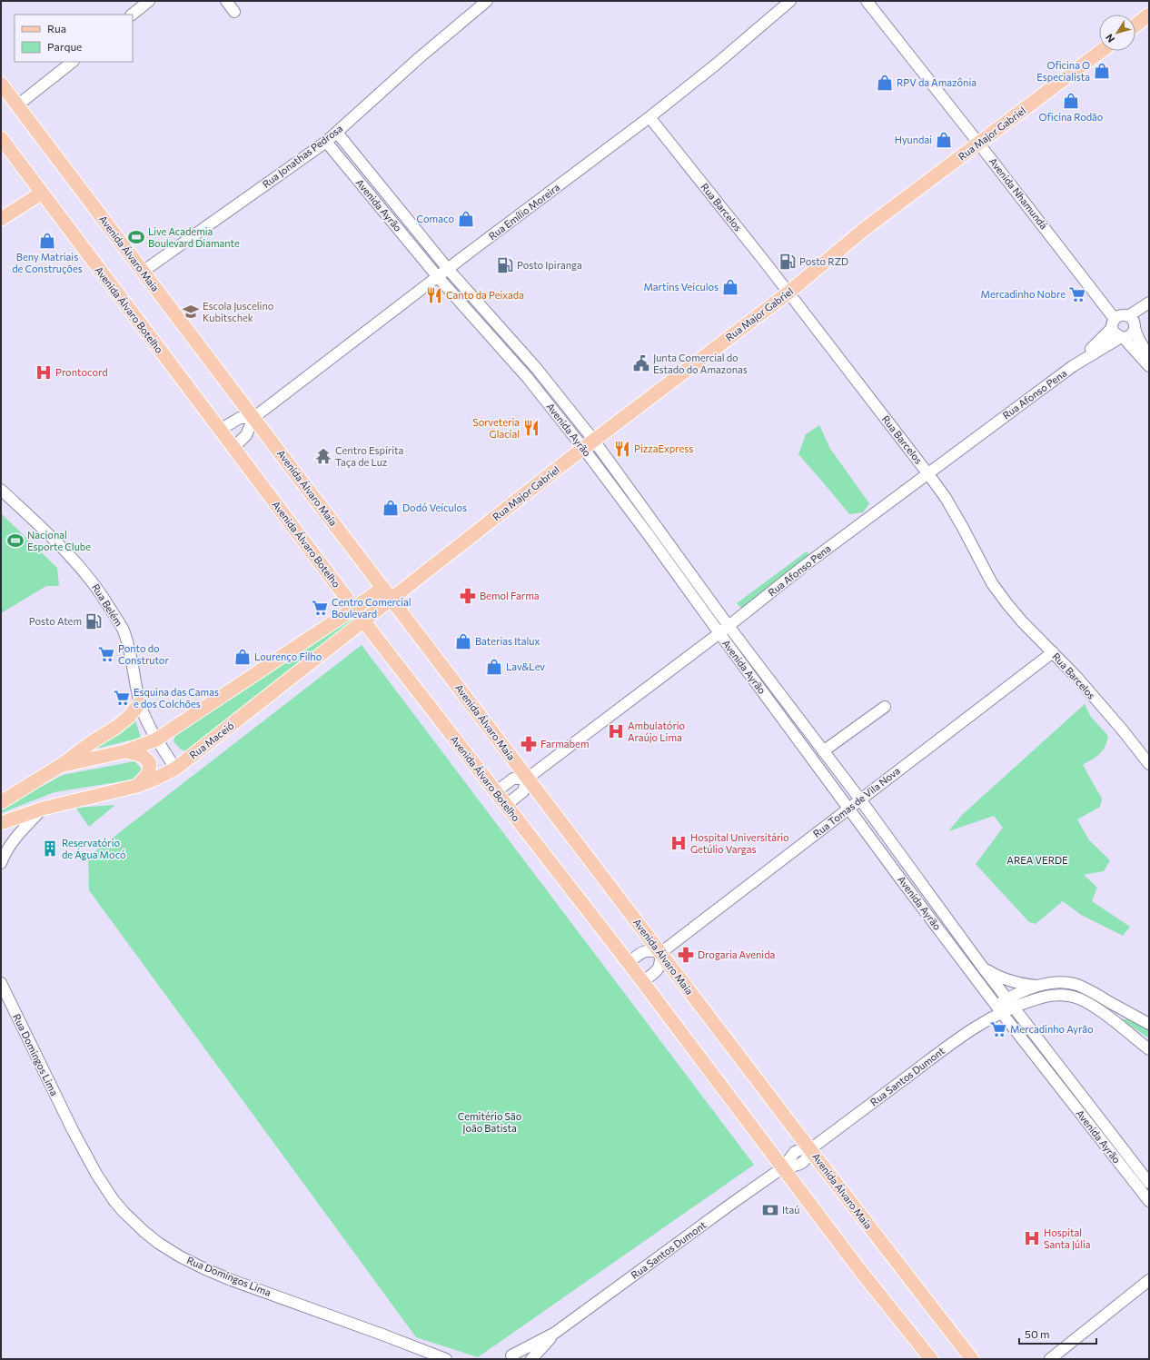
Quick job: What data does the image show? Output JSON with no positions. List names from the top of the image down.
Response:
{
  "streets": {
    "main road": [
      "Rua Major Gabriel",
      "Avenida Álvaro Maia",
      "Avenida Álvaro Botelho",
      "Rua Maceió"
    ],
    "street": [
      "Rua Jonathas Pedrosa",
      "Avenida Nhamundá",
      "Avenida Ayrão",
      "Rua Barcelos",
      "Rua Emílio Moreira",
      "Rua Afonso Pena",
      "Rua Belém",
      "Rua Tomas de Vila Nova",
      "Rua Domingos Lima",
      "Rua Santos Dumont"
    ]
  },
  "crossings": [
    ["Rua Major Gabriel", "Avenida Nhamundá"],
    ["Rua Major Gabriel", "Avenida Ayrão"],
    ["Rua Major Gabriel", "Rua Barcelos"],
    ["Rua Major Gabriel", "Avenida Álvaro Maia"],
    ["Rua Major Gabriel", "Rua Maceió"],
    ["Rua Jonathas Pedrosa", "Avenida Ayrão"],
    ["Rua Jonathas Pedrosa", "Avenida Álvaro Maia"],
    ["Avenida Nhamundá", "Rua Afonso Pena"],
    ["Avenida Ayrão", "Rua Emílio Moreira"],
    ["Avenida Ayrão", "Rua Afonso Pena"],
    ["Avenida Ayrão", "Rua Tomas de Vila Nova"],
    ["Avenida Ayrão", "Rua Santos Dumont"],
    ["Rua Barcelos", "Rua Emílio Moreira"],
    ["Rua Barcelos", "Rua Afonso Pena"],
    ["Rua Barcelos", "Rua Tomas de Vila Nova"],
    ["Rua Emílio Moreira", "Avenida Álvaro Maia"],
    ["Rua Emílio Moreira", "Avenida Álvaro Botelho"],
    ["Avenida Álvaro Maia", "Rua Afonso Pena"],
    ["Avenida Álvaro Maia", "Rua Maceió"],
    ["Avenida Álvaro Maia", "Rua Tomas de Vila Nova"],
    ["Avenida Álvaro Maia", "Rua Santos Dumont"],
    ["Avenida Álvaro Botelho", "Rua Afonso Pena"],
    ["Avenida Álvaro Botelho", "Rua Maceió"],
    ["Rua Belém", "Rua Maceió"]
  ],
  "parks": ["AREA VERDE", "Cemitério São João Batista"],
  "places": {
    "shop": [
      "Oficina O Especialista",
      "RPV da Amazônia",
      "Oficina Rodão",
      "Hyundai",
      "Comaco",
      "Beny Matriais de Construções",
      "Martins Veículos",
      "Dodó Veículos",
      "Baterias Italux",
      "Lourenço Filho",
      "Lav&Lev"
    ],
    "sports": ["Live Academia Boulevard Diamante", "Nacional Esporte Clube"],
    "fuel station": ["Posto RZD", "Posto Ipiranga", "Posto Atem"],
    "supermarket": [
      "Mercadinho Nobre",
      "Centro Comercial Boulevard",
      "Ponto do Construtor",
      "Esquina das Camas e dos Colchões",
      "Mercadinho Ayrão"
    ],
    "restaurant": ["Canto da Peixada", "Sorveteria Glacial", "PizzaExpress"],
    "school or university": ["Escola Juscelino Kubitschek"],
    "public building": ["Junta Comercial do Estado do Amazonas"],
    "hospital": [
      "Prontocord",
      "Ambulatório Araújo Lima",
      "Hospital Universitário Getúlio Vargas",
      "Hospital Santa Júlia"
    ],
    "temple": ["Centro Espírita Taça de Luz"],
    "pharmacy": ["Bemol Farma", "Farmabem", "Drogaria Avenida"],
    "building": ["Reservatório de Água Mocó"],
    "bank": ["Itaú"]
  },
  "legend": ["Rua", "Parque"],
  "scale_bar": "50 m",
  "north": "bottom left"
}
